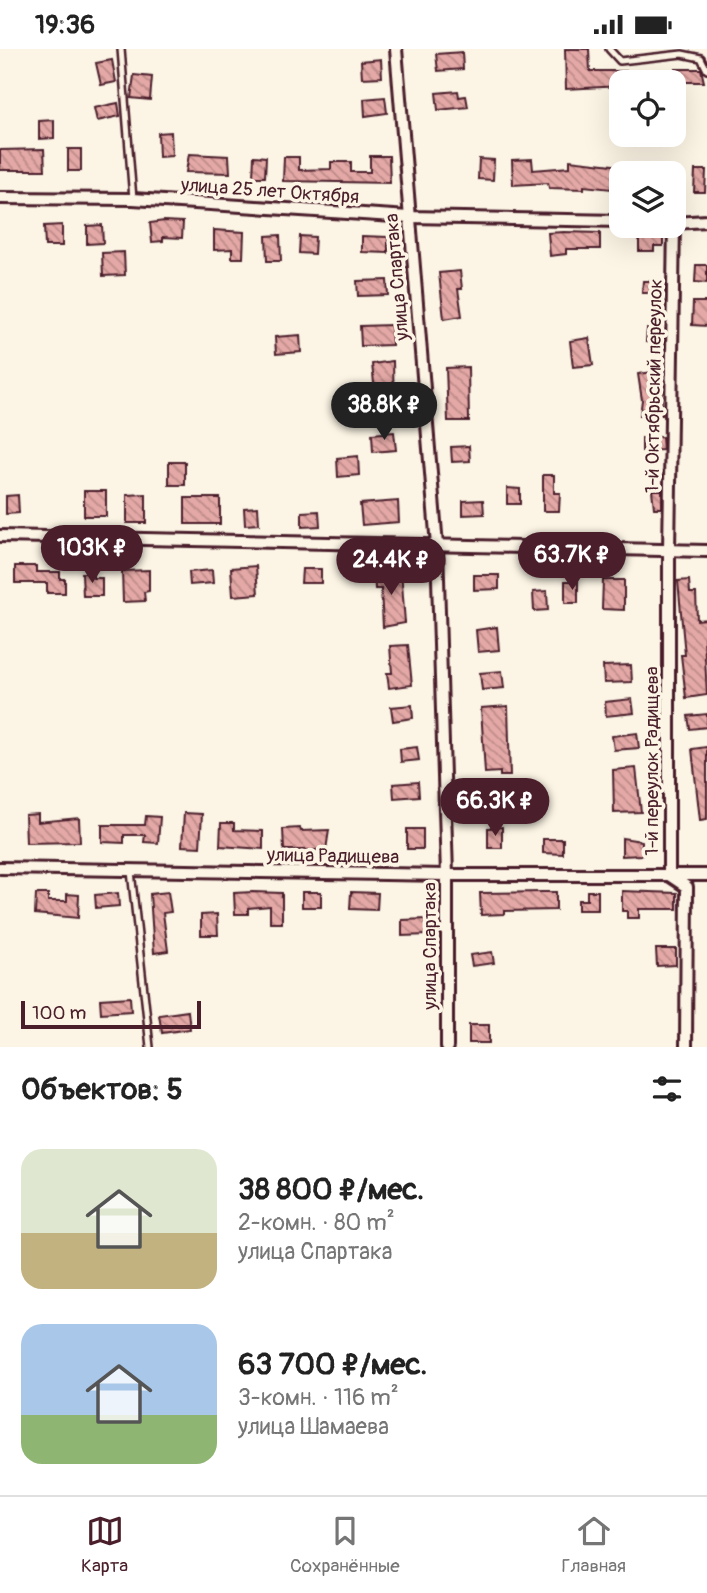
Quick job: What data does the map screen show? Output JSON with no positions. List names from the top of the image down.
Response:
{
  "streets": {
    "street": [
      "улица 25 лет Октября",
      "улица Спартака",
      "1-й Октябрьский переулок",
      "1-й переулок Радищева",
      "улица Радищева"
    ]
  },
  "crossings": [
    ["улица 25 лет Октября", "улица Спартака"],
    ["улица Спартака", "улица Радищева"],
    ["1-й Октябрьский переулок", "1-й переулок Радищева"],
    ["1-й переулок Радищева", "улица Радищева"]
  ],
  "scale_bar": "100 m",
  "page": {
    "status": "19:36",
    "price": [
      "38.8K ₽",
      "103K ₽",
      "63.7K ₽",
      "24.4K ₽",
      "66.3K ₽"
    ],
    "scale": "100 m",
    "heading": "Объектов: 5",
    "list": [
      {
        "name": "38 800 ₽/мес.",
        "note": "2-комн. · 80 m² · улица Спартака"
      },
      {
        "name": "63 700 ₽/мес.",
        "note": "3-комн. · 116 m² · улица Шамаева"
      }
    ],
    "tabs": ["Карта", "Сохранённые", "Главная"]
  }
}
